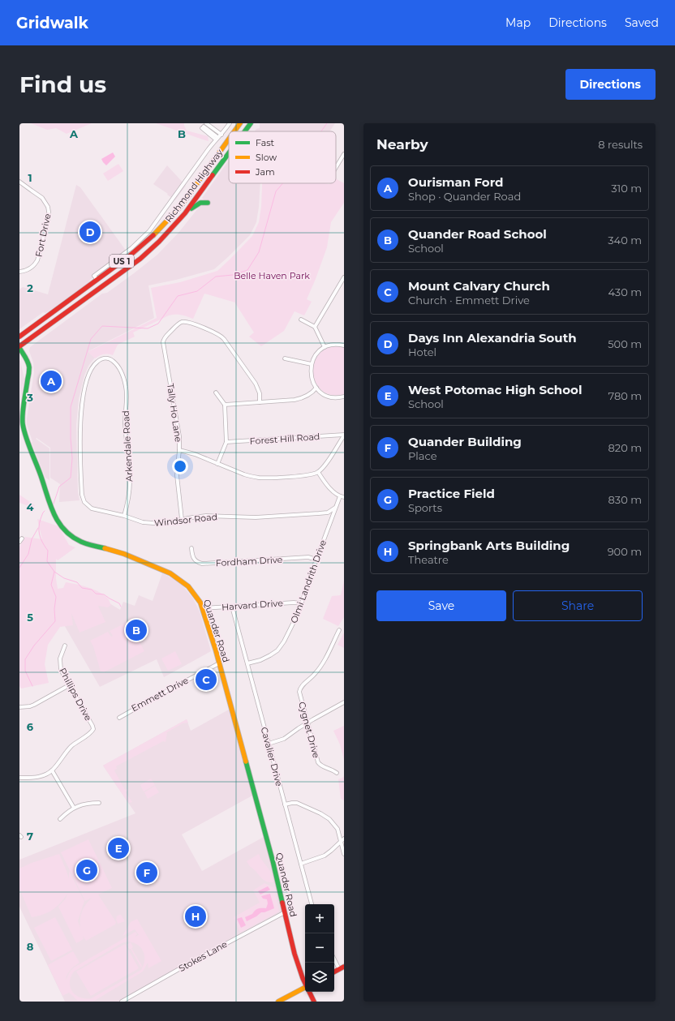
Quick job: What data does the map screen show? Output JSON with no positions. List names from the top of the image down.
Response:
{
  "streets": {
    "main road": ["Richmond Highway", "US 1", "Quander Road"],
    "street": [
      "Fort Drive",
      "Tally Ho Lane",
      "Forest Hill Road",
      "Arkendale Road",
      "Windsor Road",
      "Fordham Drive",
      "Olmi Landrith Drive",
      "Harvard Drive",
      "Phillips Drive",
      "Emmett Drive",
      "Cygnet Drive",
      "Cavalier Drive",
      "Stokes Lane"
    ]
  },
  "crossings": [
    ["Richmond Highway", "Quander Road"],
    ["Tally Ho Lane", "Windsor Road"],
    ["Arkendale Road", "Windsor Road"],
    ["Windsor Road", "Olmi Landrith Drive"],
    ["Fordham Drive", "Olmi Landrith Drive"],
    ["Olmi Landrith Drive", "Harvard Drive"],
    ["Olmi Landrith Drive", "Cavalier Drive"],
    ["Harvard Drive", "Quander Road"],
    ["Harvard Drive", "Cavalier Drive"],
    ["Quander Road", "Emmett Drive"],
    ["Quander Road", "Stokes Lane"]
  ],
  "parks": ["Belle Haven Park"],
  "legend": ["Fast", "Slow", "Jam"],
  "page": {
    "header": "Gridwalk",
    "nav": ["Map", "Directions", "Saved"],
    "buttons": [
      "Directions",
      ["Save", "Share"]
    ],
    "title": "Find us",
    "heading": ["Nearby", "8 results"],
    "list": [
      {
        "mark": "A",
        "name": "Ourisman Ford",
        "note": "Shop · Quander Road",
        "value": "310 m"
      },
      {
        "mark": "B",
        "name": "Quander Road School",
        "note": "School",
        "value": "340 m"
      },
      {
        "mark": "C",
        "name": "Mount Calvary Church",
        "note": "Church · Emmett Drive",
        "value": "430 m"
      },
      {
        "mark": "D",
        "name": "Days Inn Alexandria South",
        "note": "Hotel",
        "value": "500 m"
      },
      {
        "mark": "E",
        "name": "West Potomac High School",
        "note": "School",
        "value": "780 m"
      },
      {
        "mark": "F",
        "name": "Quander Building",
        "note": "Place",
        "value": "820 m"
      },
      {
        "mark": "G",
        "name": "Practice Field",
        "note": "Sports",
        "value": "830 m"
      },
      {
        "mark": "H",
        "name": "Springbank Arts Building",
        "note": "Theatre",
        "value": "900 m"
      }
    ],
    "pins": [
      "D",
      "A",
      "B",
      "C",
      "E",
      "G",
      "F",
      "H"
    ],
    "map_buttons": ["+", "−"]
  },
  "grid": {
    "columns": ["A", "B"],
    "rows": [
      "1",
      "2",
      "3",
      "4",
      "5",
      "6",
      "7",
      "8"
    ]
  }
}
